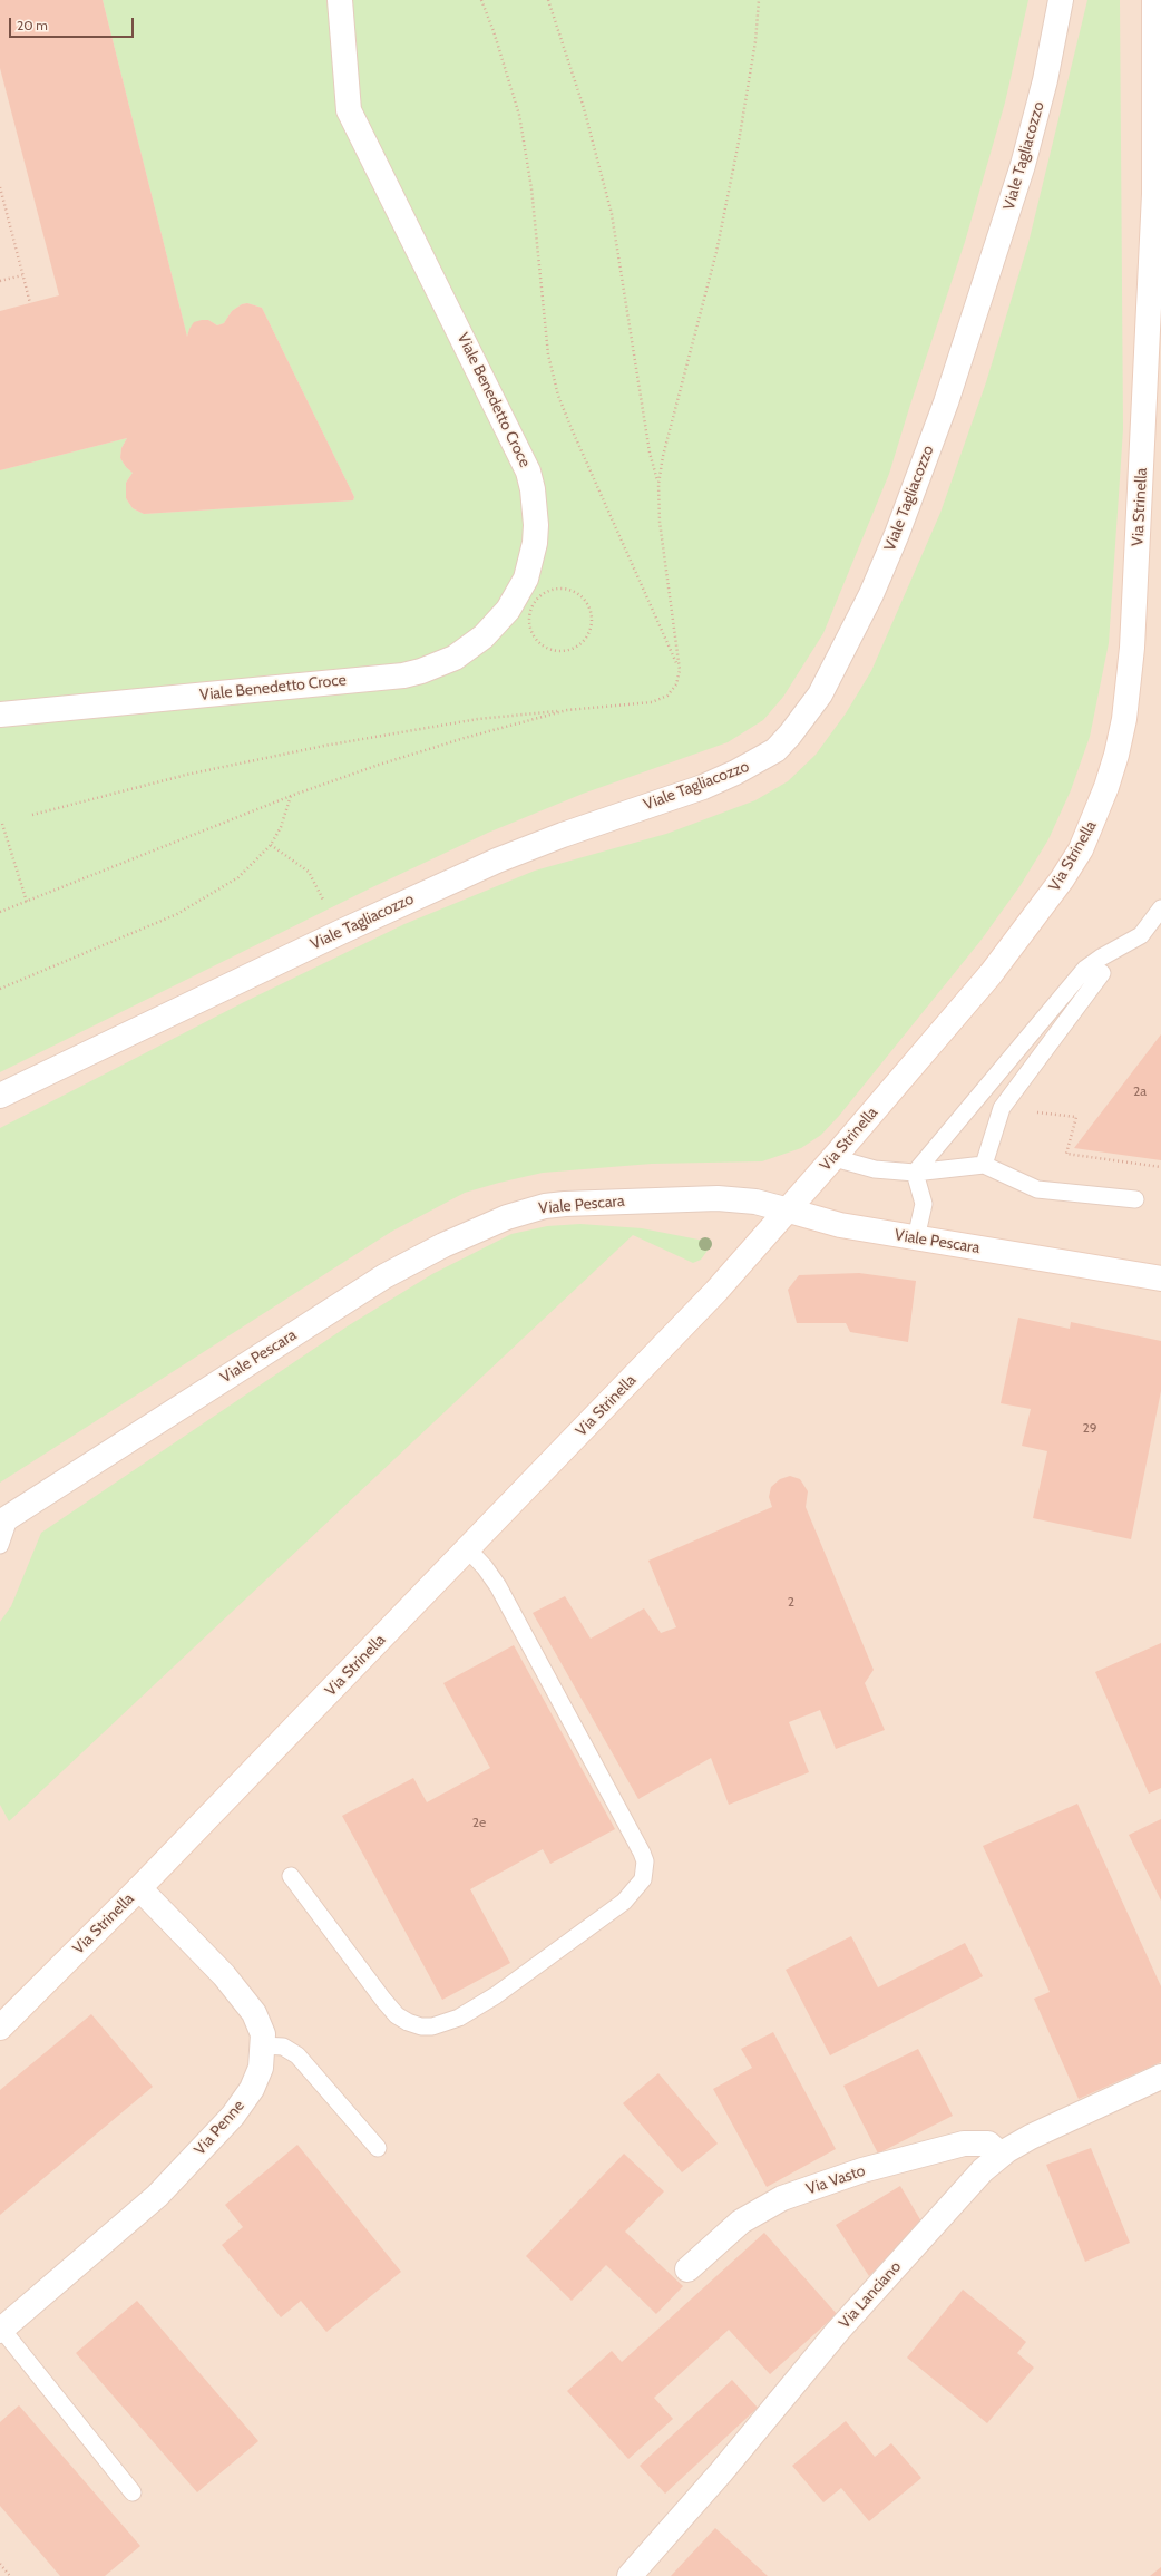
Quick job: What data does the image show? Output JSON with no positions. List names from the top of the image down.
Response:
{
  "streets": {
    "street": [
      "Viale Tagliacozzo",
      "Viale Benedetto Croce",
      "Via Strinella",
      "Viale Pescara",
      "Via Penne",
      "Via Vasto",
      "Via Lanciano"
    ]
  },
  "crossings": [
    ["Via Strinella", "Viale Pescara"],
    ["Via Strinella", "Via Penne"],
    ["Via Vasto", "Via Lanciano"]
  ],
  "house_numbers": [
    "2a",
    "29",
    "2",
    "2e"
  ],
  "scale_bar": "20 m"
}
